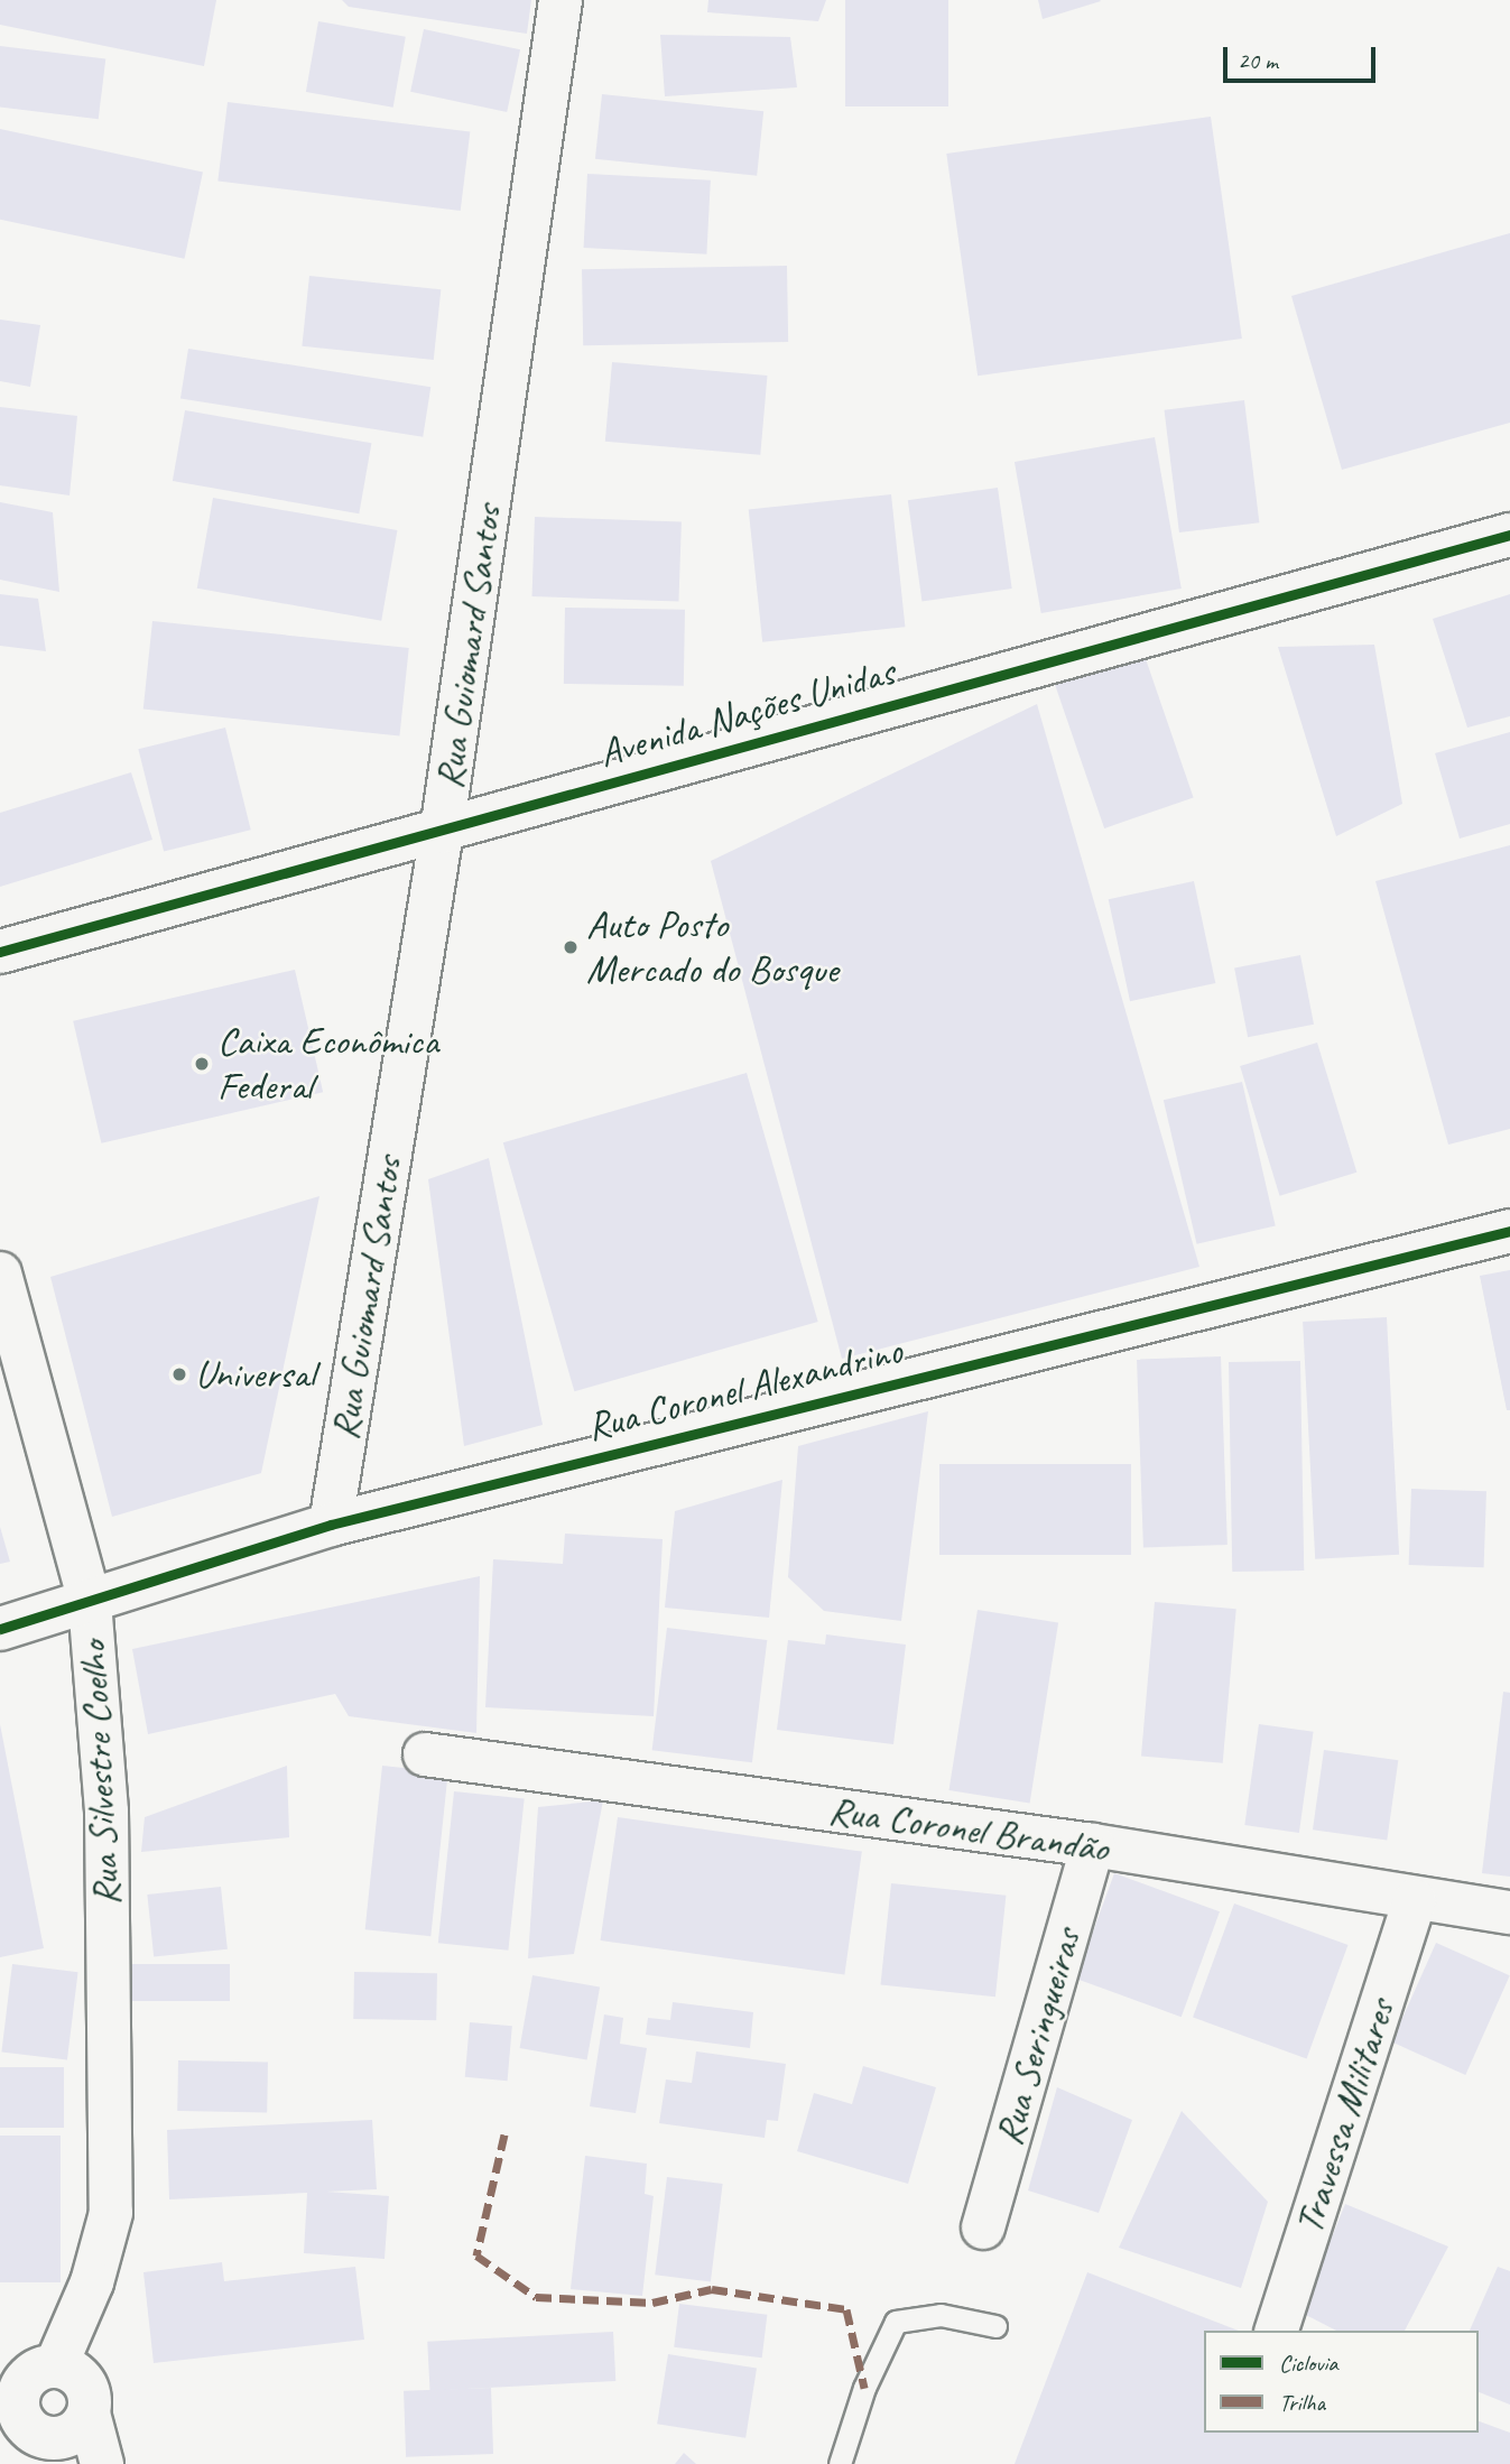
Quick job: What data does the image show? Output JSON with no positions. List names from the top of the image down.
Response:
{
  "streets": {
    "street": [
      "Rua Guiomard Santos",
      "Avenida Nações Unidas",
      "Rua Coronel Alexandrino",
      "Rua Silvestre Coelho",
      "Rua Coronel Brandão",
      "Rua Seringueiras",
      "Travessa Militares"
    ]
  },
  "crossings": [
    ["Rua Guiomard Santos", "Avenida Nações Unidas"],
    ["Rua Guiomard Santos", "Rua Coronel Alexandrino"],
    ["Rua Coronel Alexandrino", "Rua Silvestre Coelho"],
    ["Rua Coronel Brandão", "Rua Seringueiras"],
    ["Rua Coronel Brandão", "Travessa Militares"]
  ],
  "places": ["Auto Posto Mercado do Bosque", "Caixa Econômica Federal", "Universal"],
  "legend": ["Ciclovia", "Trilha"],
  "scale_bar": "20 m"
}
